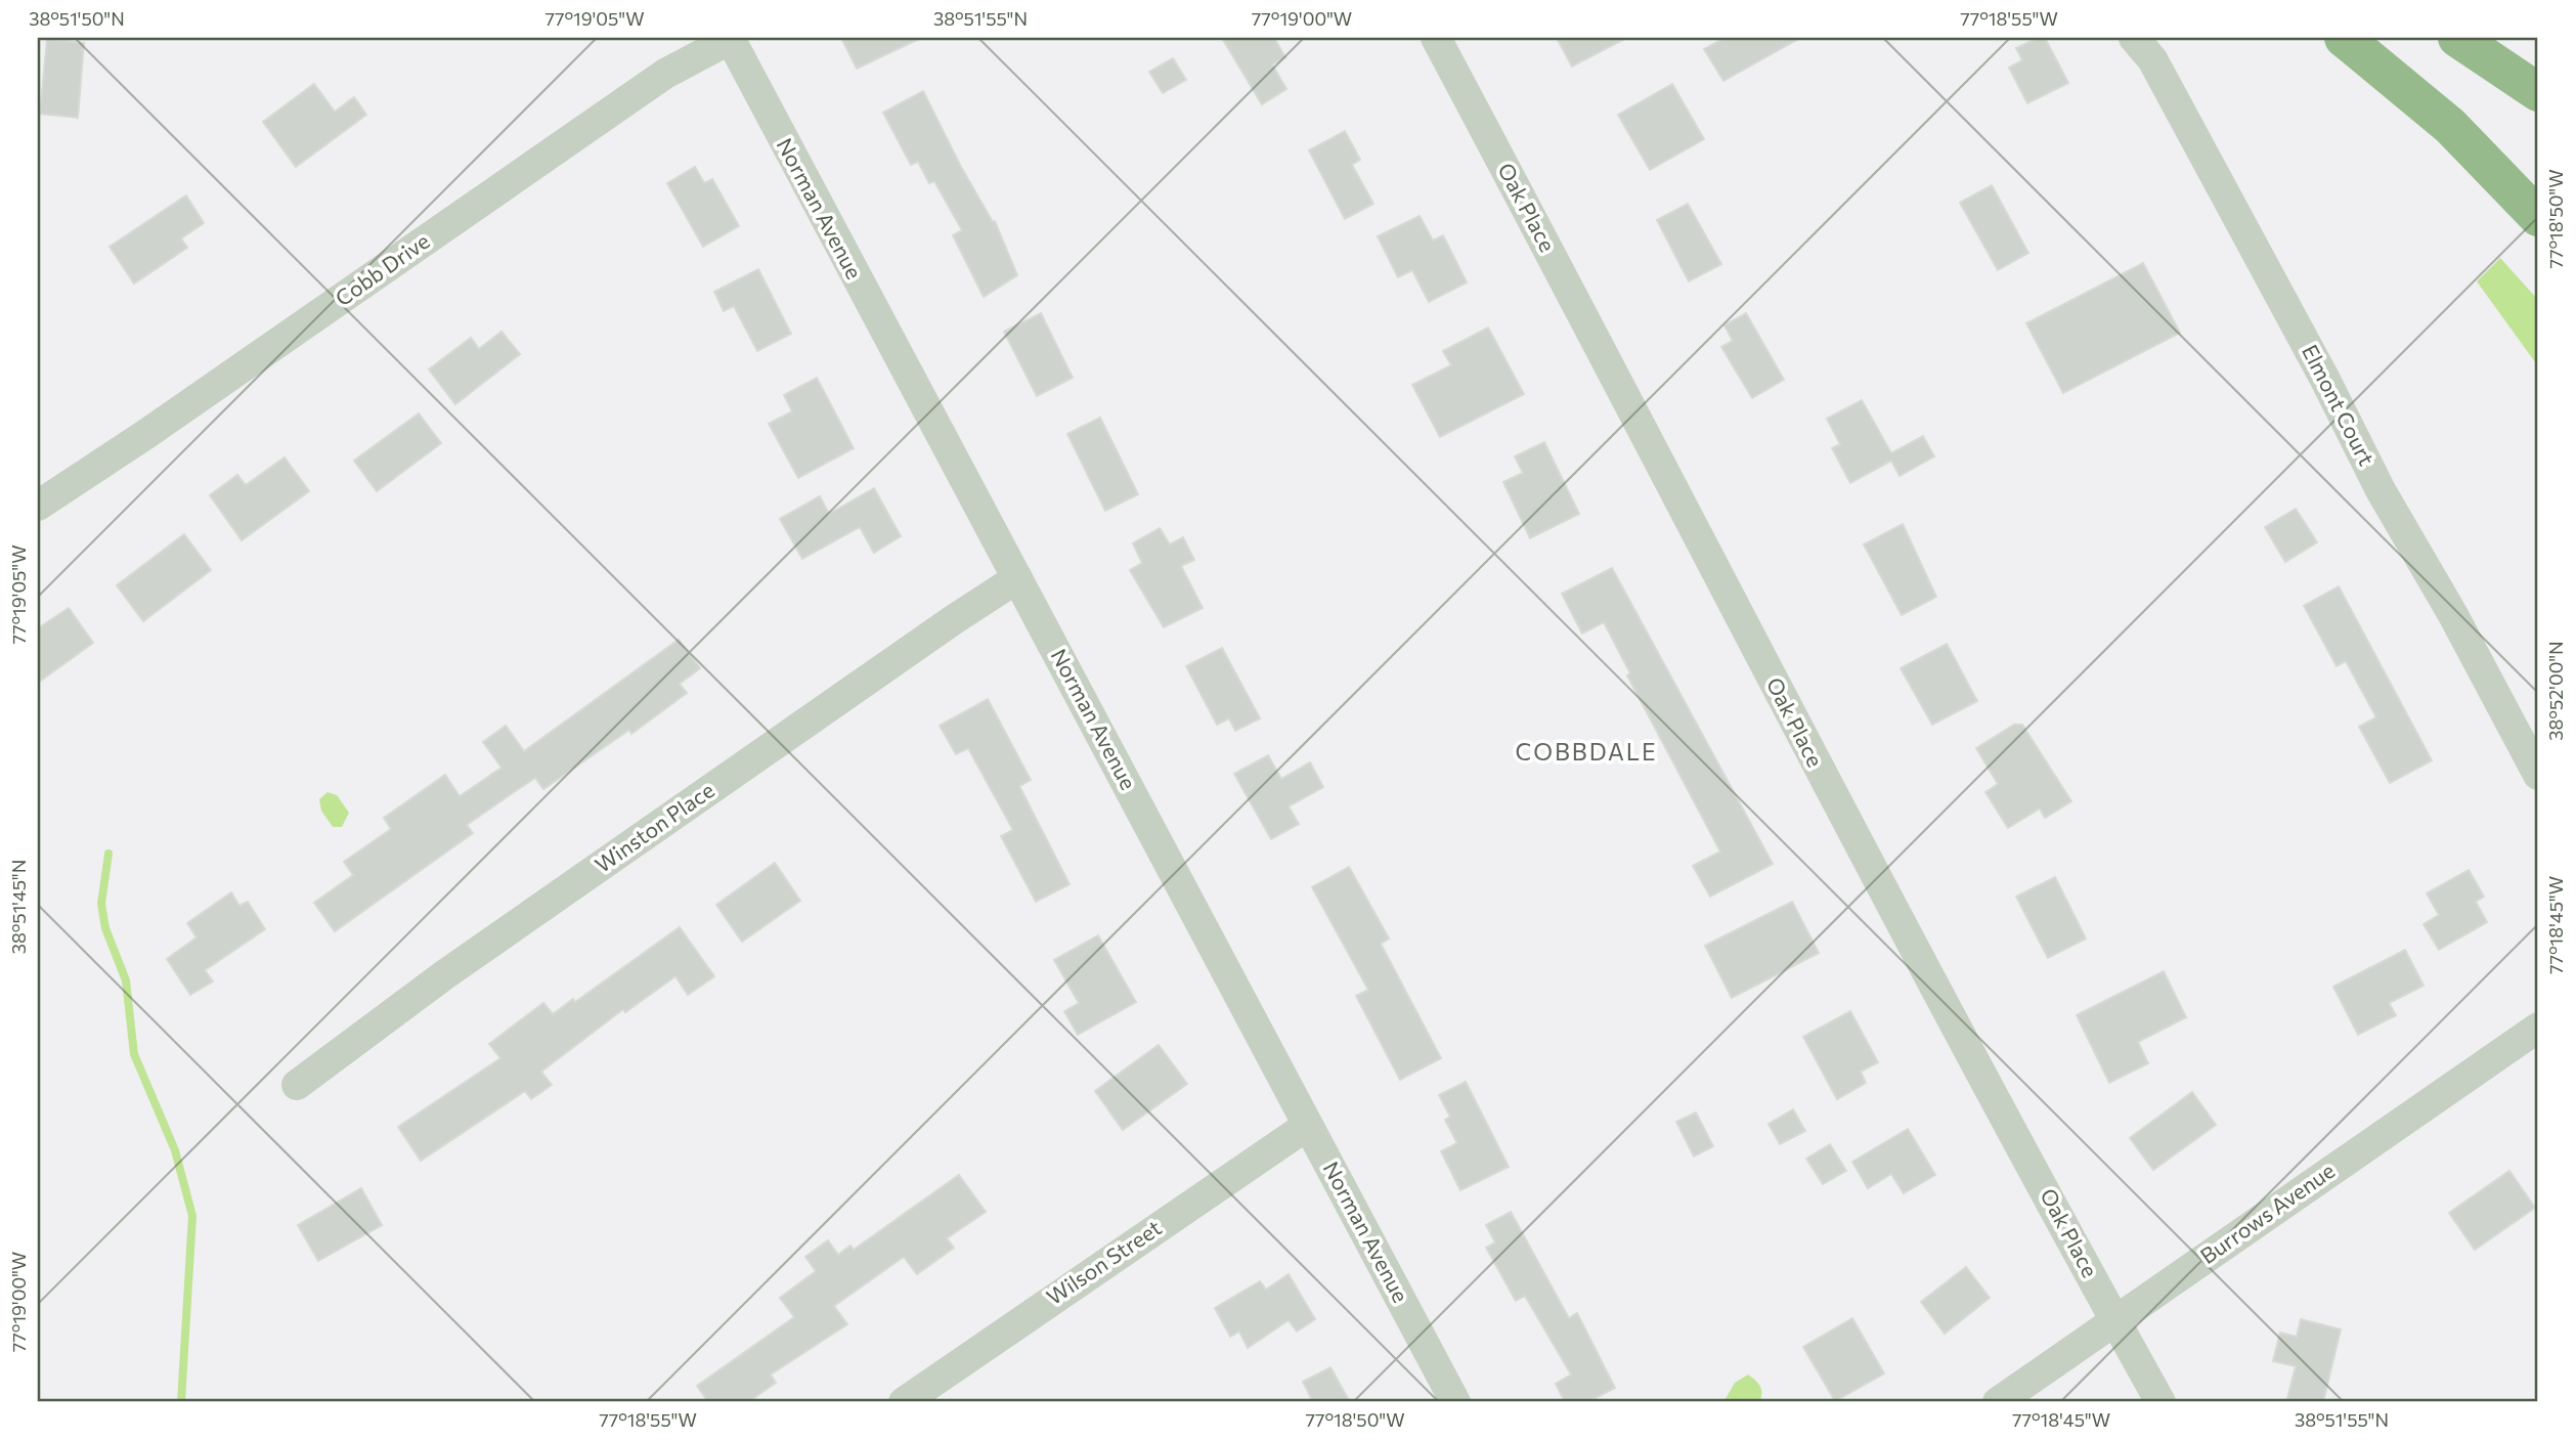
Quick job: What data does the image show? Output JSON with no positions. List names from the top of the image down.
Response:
{
  "streets": {
    "street": [
      "Oak Place",
      "Norman Avenue",
      "Cobb Drive",
      "Elmont Court",
      "Winston Place",
      "Burrows Avenue",
      "Wilson Street"
    ]
  },
  "crossings": [
    ["Oak Place", "Burrows Avenue"],
    ["Norman Avenue", "Cobb Drive"],
    ["Norman Avenue", "Winston Place"],
    ["Norman Avenue", "Wilson Street"]
  ],
  "districts": ["COBBDALE"],
  "coordinates": [
    "38°51'50\"N",
    "77°19'05\"W",
    "38°51'55\"N",
    "77°19'00\"W",
    "77°18'55\"W",
    "77°18'50\"W",
    "38°52'00\"N",
    "38°51'45\"N",
    "77°18'45\"W"
  ]
}
